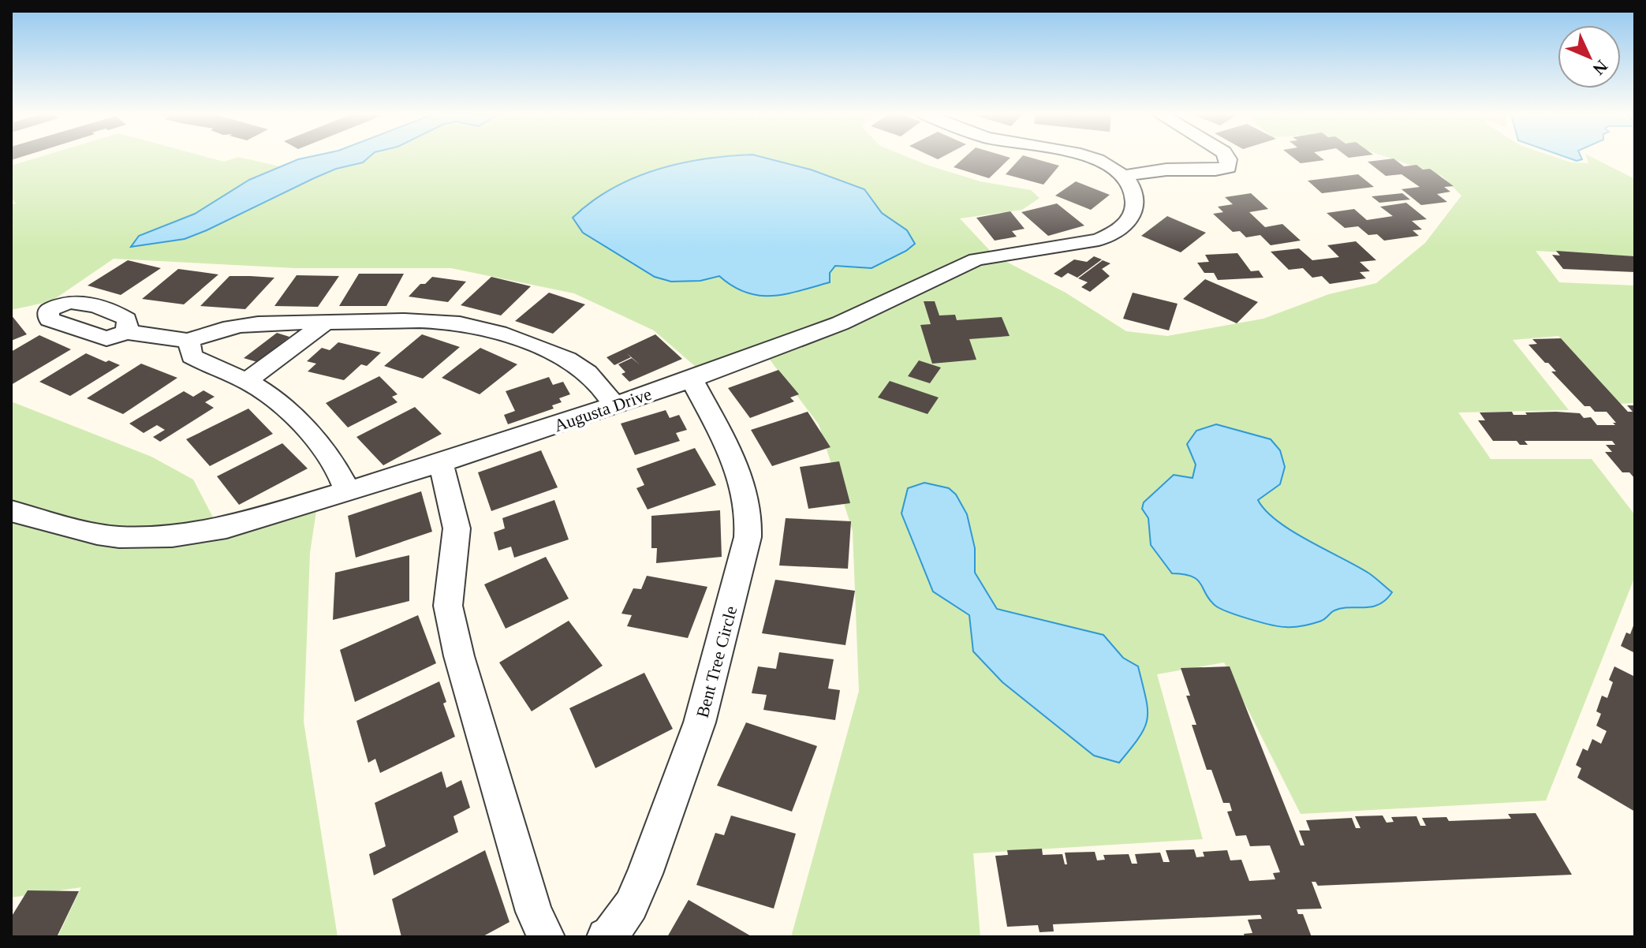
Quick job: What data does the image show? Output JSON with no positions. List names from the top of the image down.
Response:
{
  "streets": {
    "street": ["Augusta Drive", "Bent Tree Circle"]
  },
  "crossings": [
    ["Augusta Drive", "Bent Tree Circle"]
  ],
  "north": "bottom right"
}
